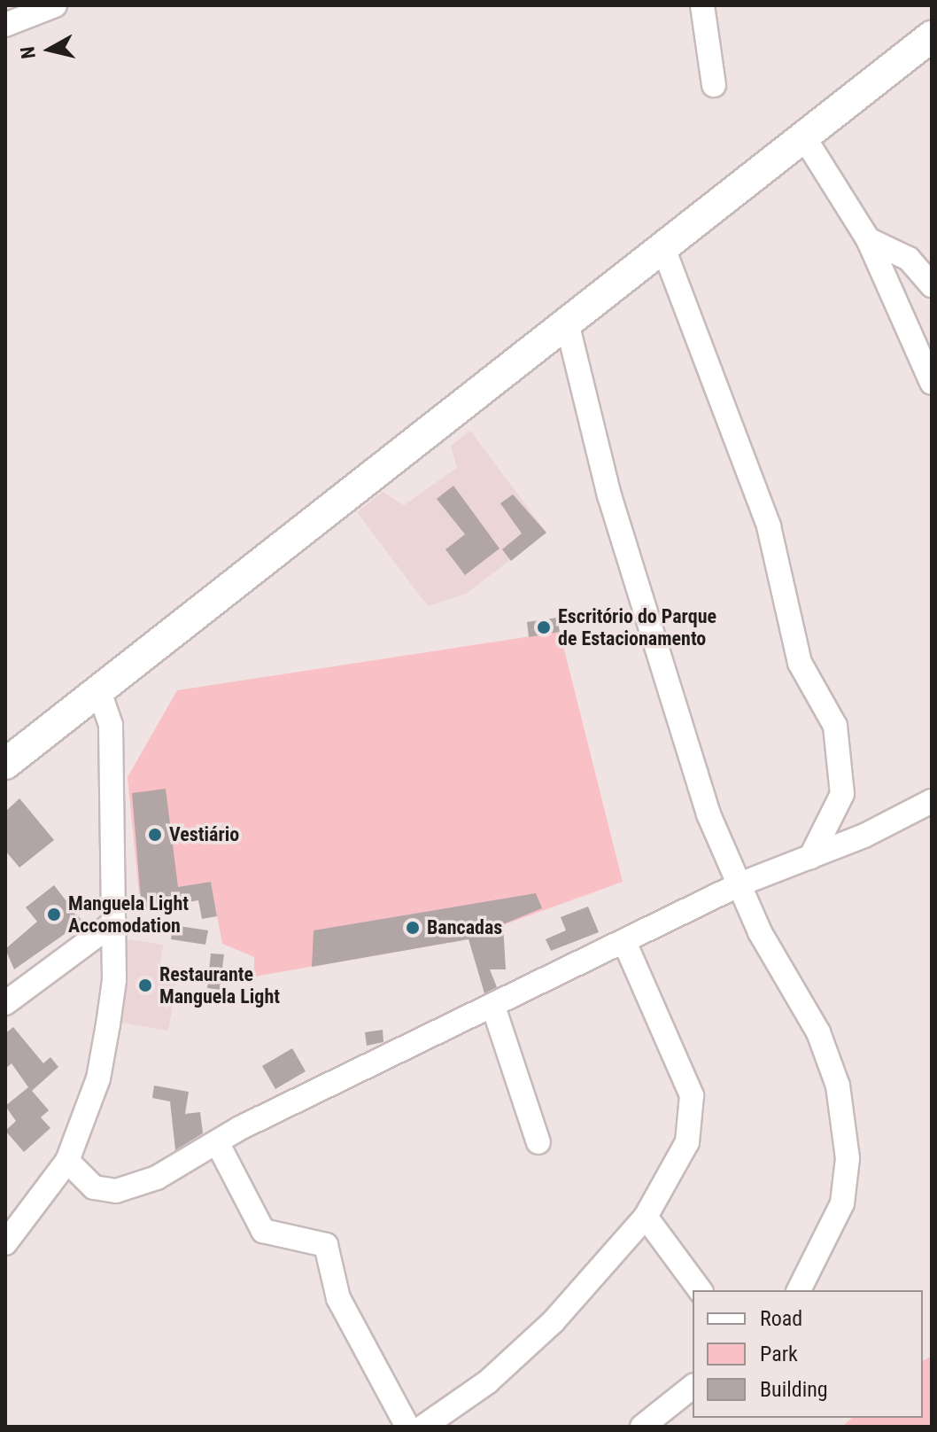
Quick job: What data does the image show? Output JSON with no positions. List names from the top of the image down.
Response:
{
  "places": [
    "Escritório do Parque de Estacionamento",
    "Vestiário",
    "Manguela Light Accomodation",
    "Bancadas",
    "Restaurante Manguela Light"
  ],
  "legend": ["Road", "Park", "Building"],
  "north": "left"
}
